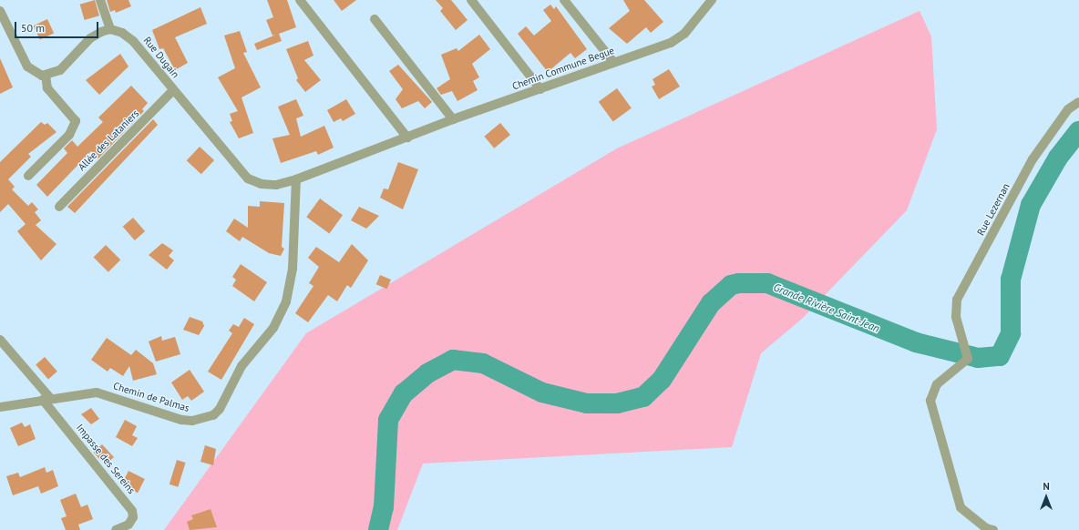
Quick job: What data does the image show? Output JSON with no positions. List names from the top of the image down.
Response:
{
  "streets": {
    "street": [
      "Rue Dugain",
      "Chemin Commune Begue",
      "Allée des Lataniers",
      "Rue Lezernan",
      "Chemin de Palmas",
      "Impasse des Sereins"
    ]
  },
  "crossings": [
    ["Rue Dugain", "Chemin Commune Begue"],
    ["Rue Dugain", "Allée des Lataniers"],
    ["Rue Dugain", "Chemin de Palmas"],
    ["Chemin Commune Begue", "Chemin de Palmas"],
    ["Chemin de Palmas", "Impasse des Sereins"]
  ],
  "water": ["Grande Rivière Saint-Jean"],
  "scale_bar": "50 m",
  "north": "top"
}
